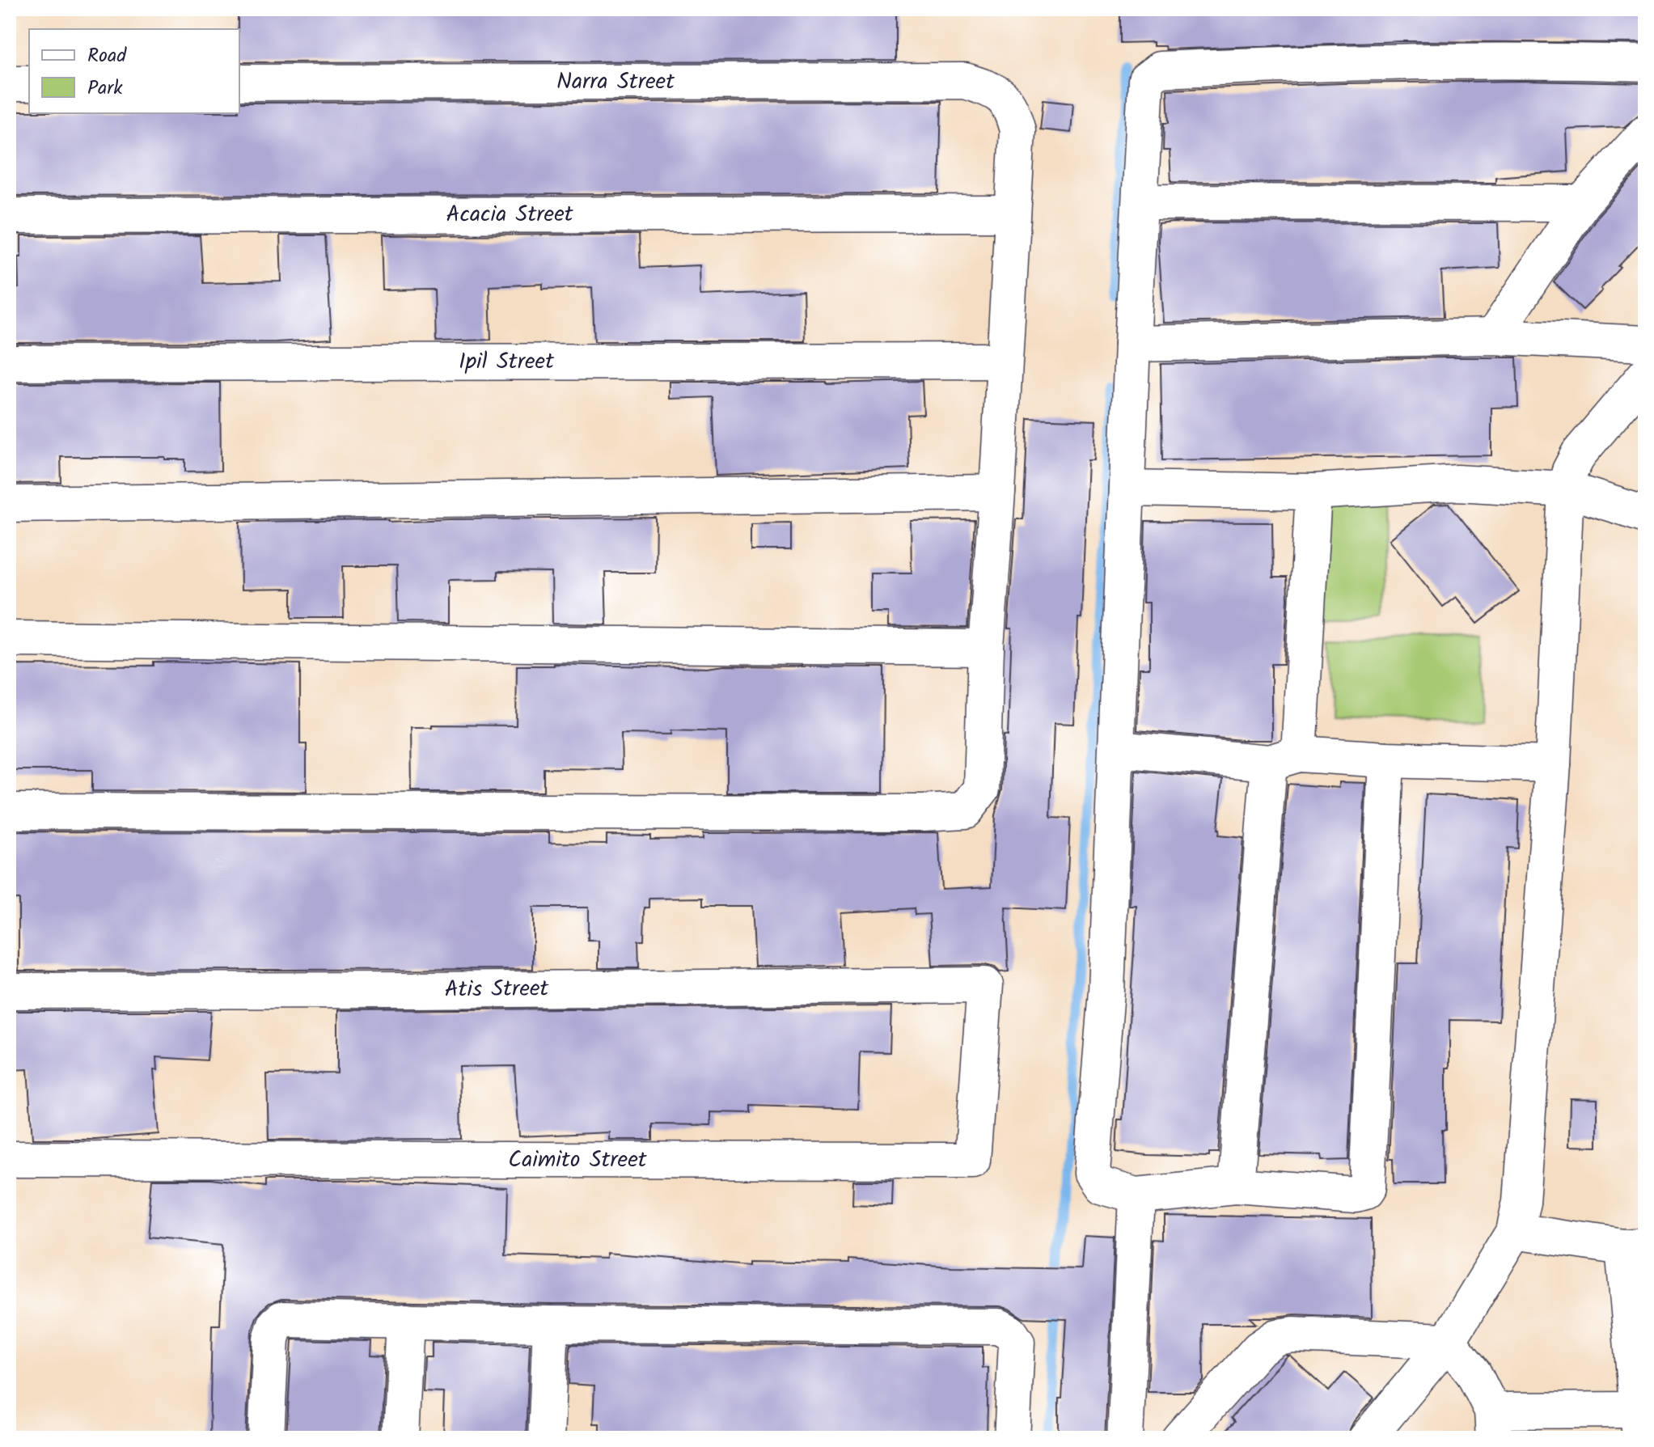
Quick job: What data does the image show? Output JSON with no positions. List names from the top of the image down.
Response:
{
  "streets": {
    "street": [
      "Narra Street",
      "Acacia Street",
      "Ipil Street",
      "Atis Street",
      "Caimito Street"
    ]
  },
  "crossings": [
    ["Narra Street", "Acacia Street"],
    ["Atis Street", "Caimito Street"]
  ],
  "legend": ["Road", "Park"]
}
